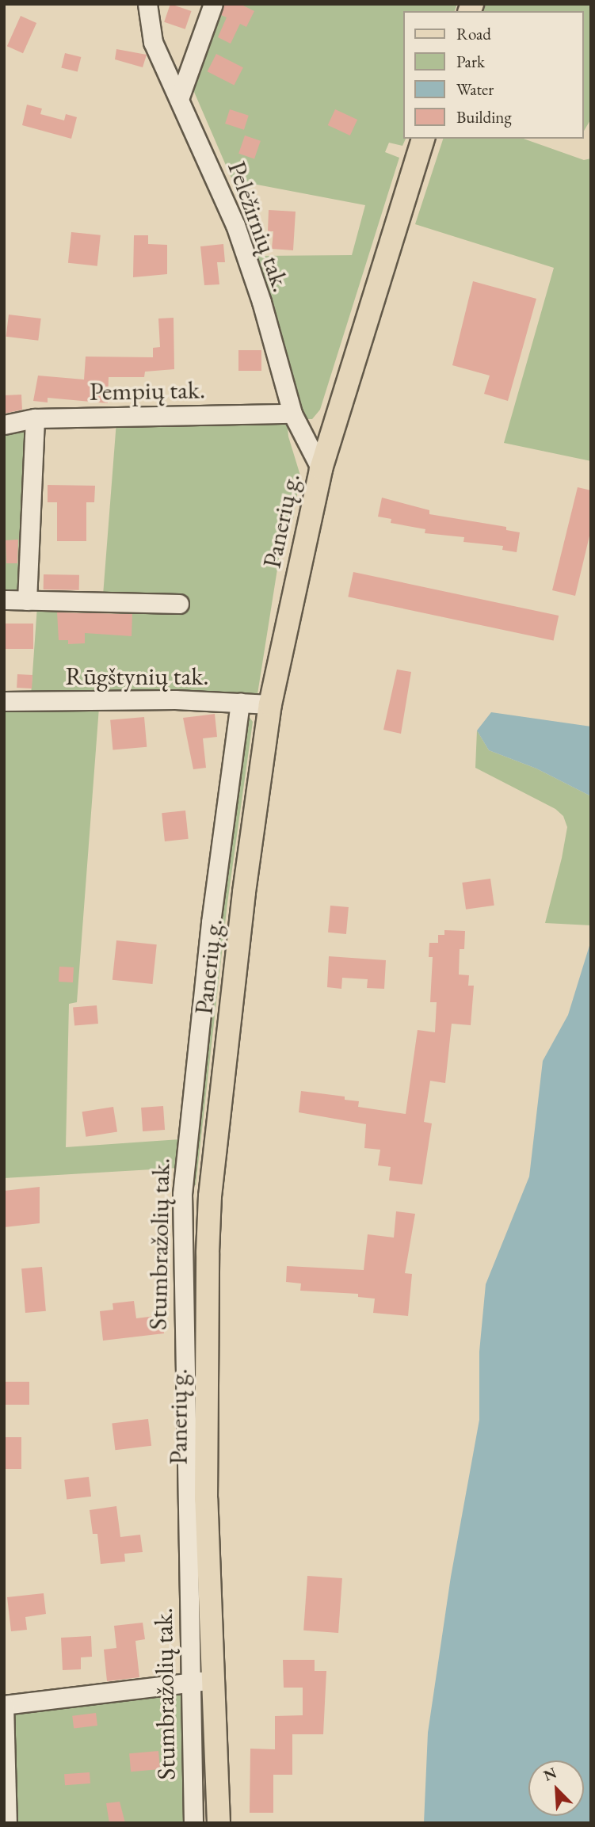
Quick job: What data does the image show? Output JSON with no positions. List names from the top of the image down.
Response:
{
  "streets": {
    "main road": ["Panerių g."],
    "street": [
      "Pelėžirnių tak.",
      "Pempių tak.",
      "Rūgštynių tak.",
      "Stumbražolių tak."
    ]
  },
  "crossings": [
    ["Pelėžirnių tak.", "Pempių tak."],
    ["Pelėžirnių tak.", "Panerių g."],
    ["Panerių g.", "Rūgštynių tak."],
    ["Rūgštynių tak.", "Stumbražolių tak."]
  ],
  "legend": [
    "Road",
    "Park",
    "Water",
    "Building"
  ],
  "north": "top left"
}
